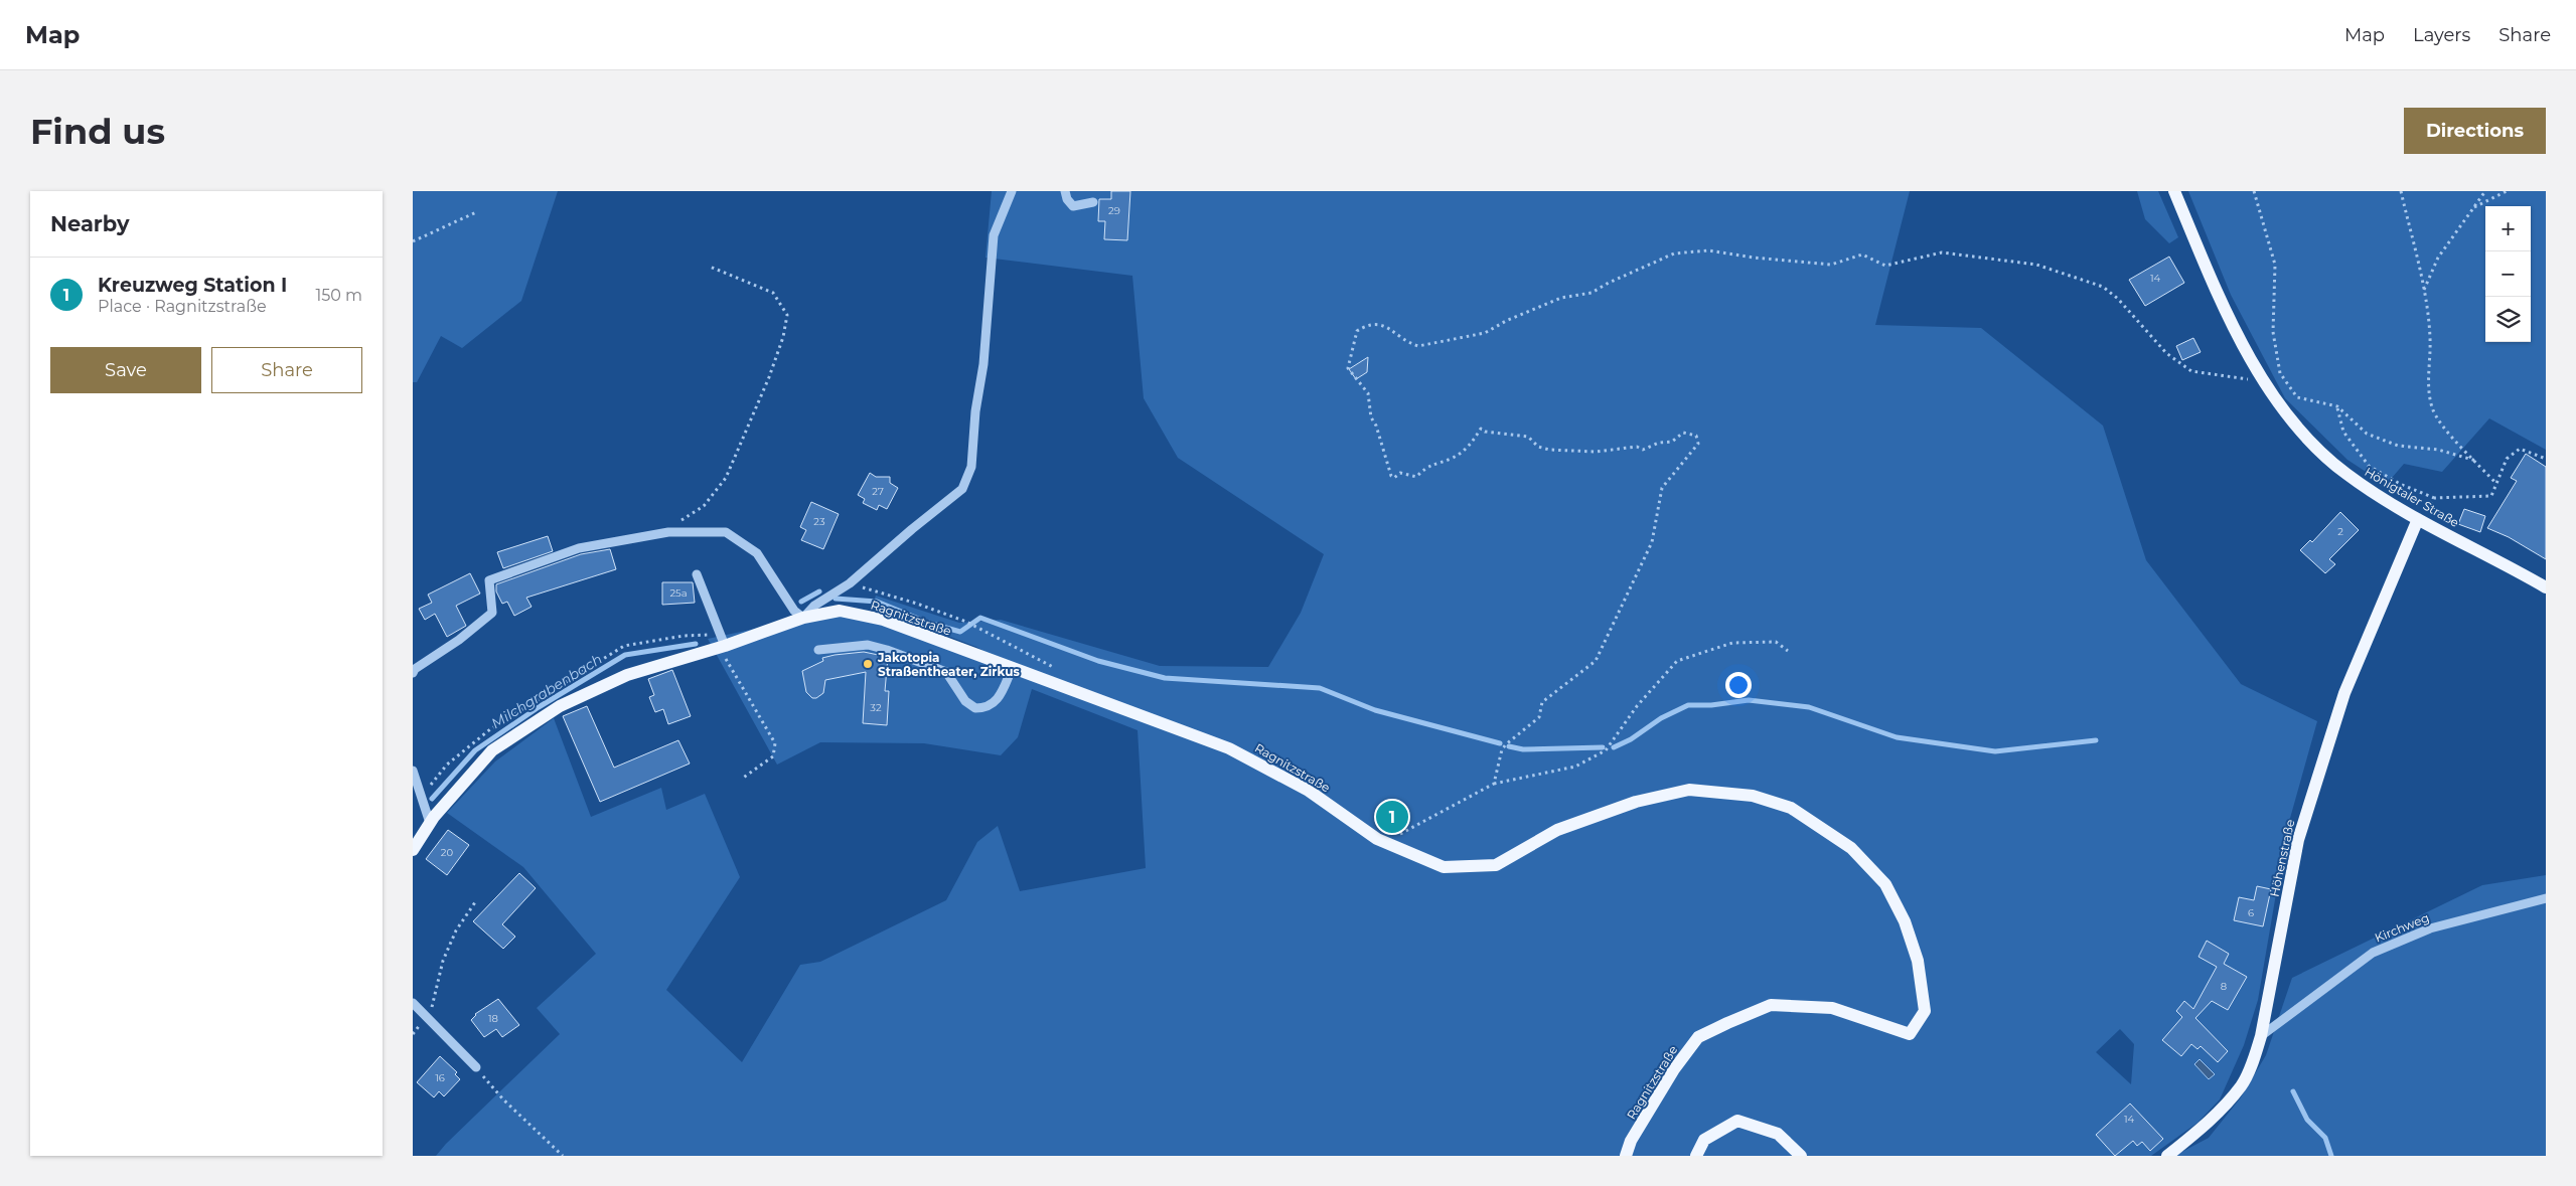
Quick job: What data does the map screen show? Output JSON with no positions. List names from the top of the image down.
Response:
{
  "streets": {
    "main road": ["Hönigtaler Straße", "Ragnitzstraße", "Höhenstraße"],
    "street": ["Kirchweg"]
  },
  "crossings": [
    ["Hönigtaler Straße", "Höhenstraße"],
    ["Höhenstraße", "Kirchweg"]
  ],
  "water": ["Milchgrabenbach"],
  "places": ["Jakotopia Straßentheater, Zirkus"],
  "house_numbers": [
    "29",
    "14",
    "27",
    "23",
    "2",
    "25a",
    "32",
    "20",
    "6",
    "8",
    "18",
    "16",
    "14"
  ],
  "page": {
    "header": "Map",
    "nav": ["Map", "Layers", "Share"],
    "buttons": [
      "Directions",
      ["Save", "Share"]
    ],
    "title": "Find us",
    "heading": "Nearby",
    "map_buttons": ["+", "−"],
    "list": [
      {
        "mark": "1",
        "name": "Kreuzweg Station I",
        "note": "Place · Ragnitzstraße",
        "value": "150 m"
      }
    ],
    "pins": "1"
  }
}
